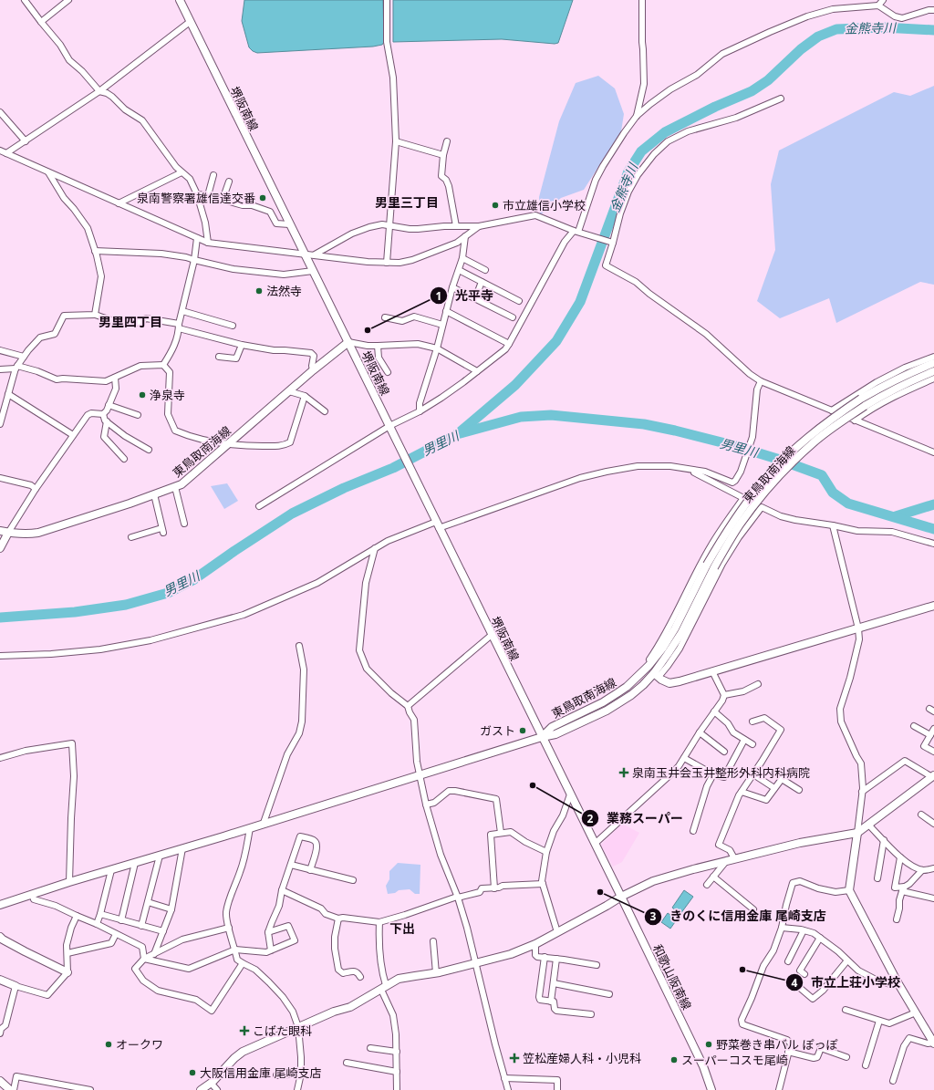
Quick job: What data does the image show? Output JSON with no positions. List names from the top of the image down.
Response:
{
  "streets": {
    "main road": ["堺阪南線", "東鳥取南海線", "和歌山阪南線"]
  },
  "crossings": [
    ["堺阪南線", "東鳥取南海線"],
    ["堺阪南線", "和歌山阪南線"],
    ["東鳥取南海線", "和歌山阪南線"]
  ],
  "districts": ["男里三丁目", "男里四丁目", "下出"],
  "water": ["金熊寺川", "男里川"],
  "places": {
    "other": [
      "泉南警察署雄信達交番",
      "市立雄信小学校",
      "法然寺",
      "光平寺",
      "浄泉寺",
      "ガスト",
      "業務スーパー",
      "きのくに信用金庫 尾崎支店",
      "市立上荘小学校",
      "オークワ",
      "野菜巻き串バル ぽっぽ",
      "スーパーコスモ尾崎",
      "大阪信用金庫 尾崎支店"
    ],
    "health": ["泉南玉井会玉井整形外科内科病院", "こばた眼科", "笠松産婦人科・小児科"]
  }
}
